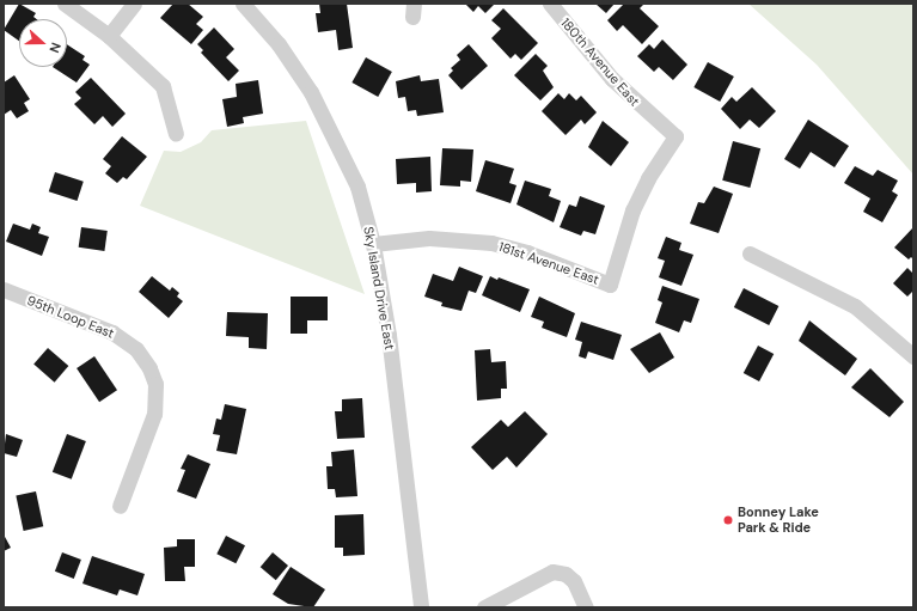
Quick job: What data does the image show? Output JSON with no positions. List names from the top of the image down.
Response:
{
  "streets": {
    "street": [
      "180th Avenue East",
      "181st Avenue East",
      "Sky Island Drive East",
      "95th Loop East"
    ]
  },
  "crossings": [
    ["180th Avenue East", "181st Avenue East"],
    ["181st Avenue East", "Sky Island Drive East"]
  ],
  "places": ["Bonney Lake Park & Ride"],
  "north": "right"
}
